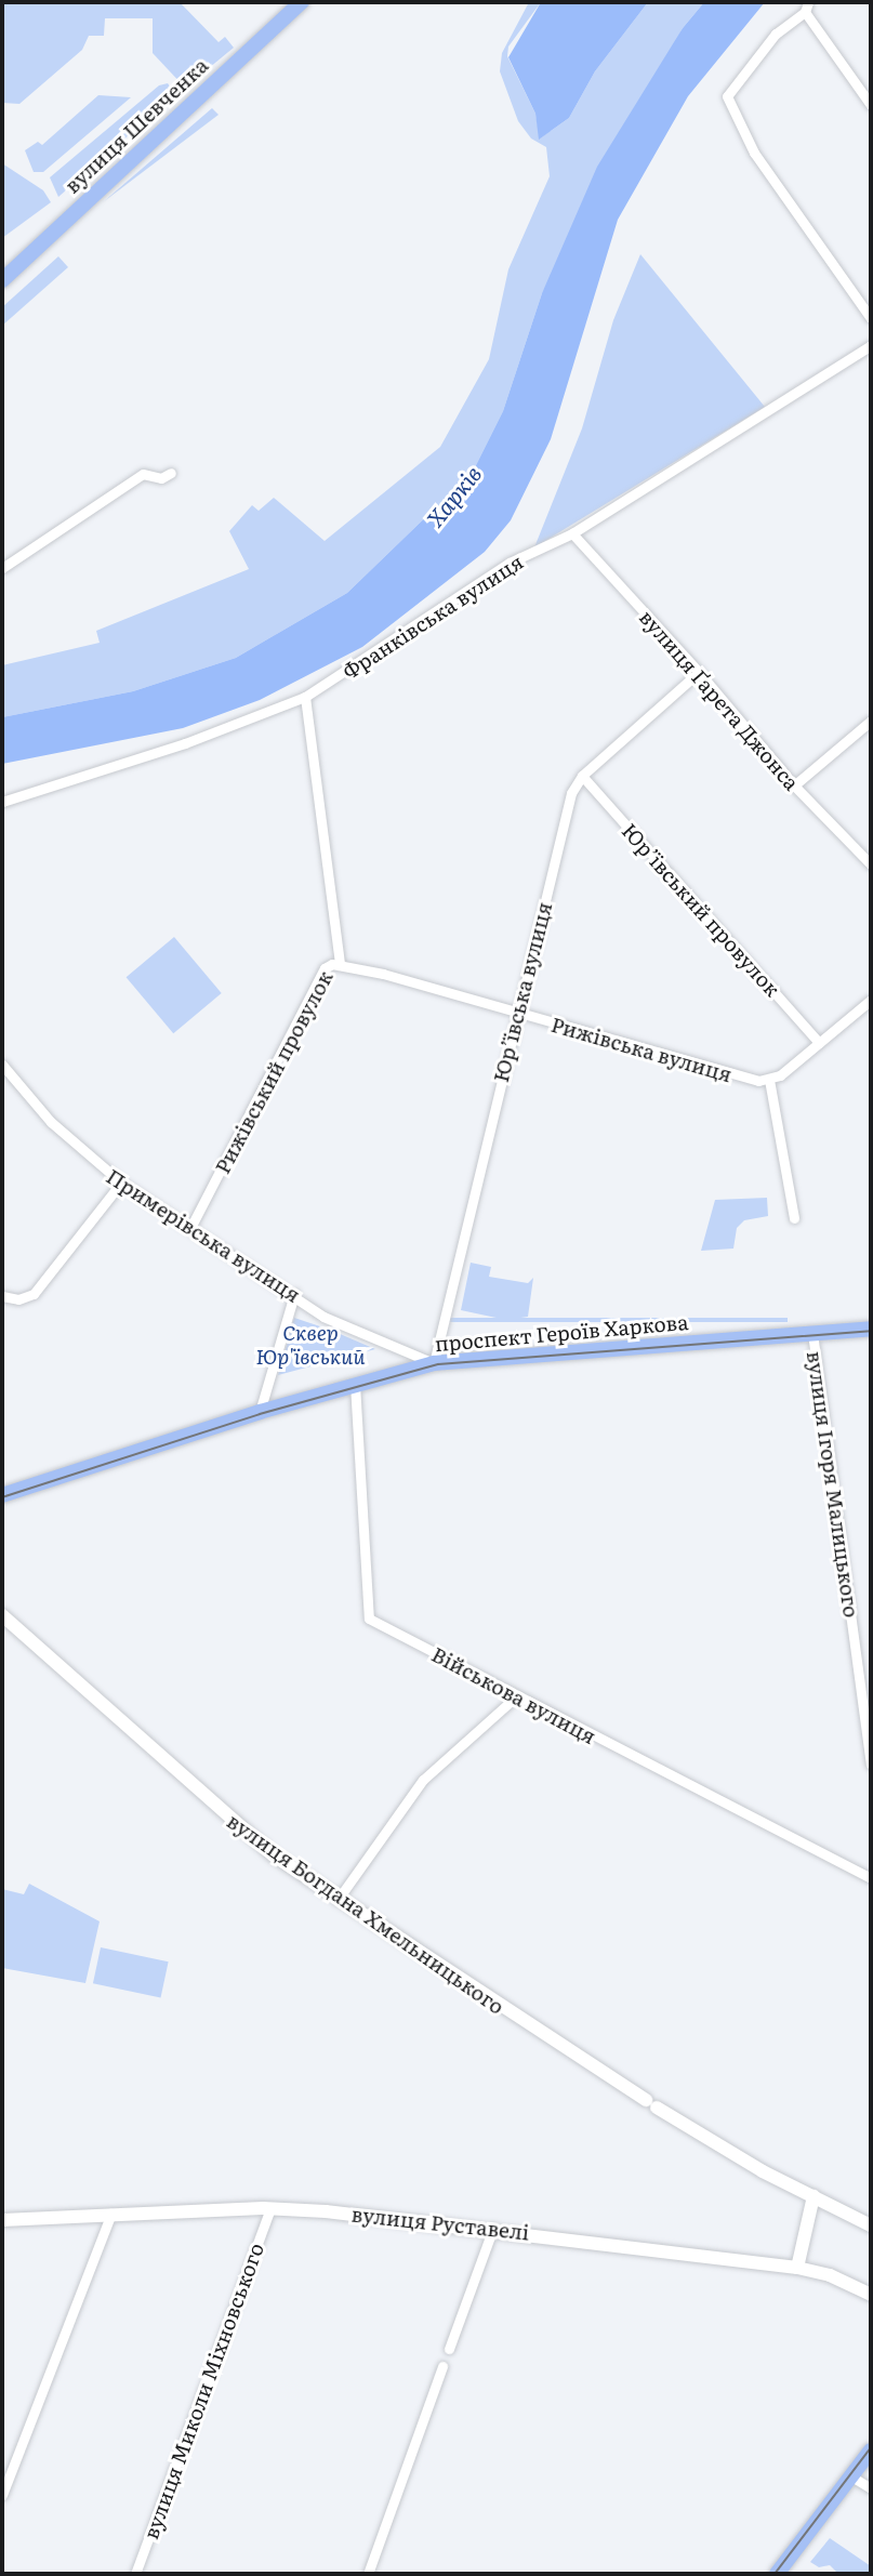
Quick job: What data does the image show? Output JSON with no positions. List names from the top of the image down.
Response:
{
  "streets": {
    "main road": [
      "вулиця Шевченка",
      "проспект Героїв Харкова",
      "вулиця Богдана Хмельницького",
      "вулиця Руставелі"
    ],
    "street": [
      "Франківська вулиця",
      "вулиця Ґарета Джонса",
      "Юр’ївський провулок",
      "Юр’ївська вулиця",
      "Рижівська вулиця",
      "Рижівський провулок",
      "Примерівська вулиця",
      "вулиця Ігоря Малицького",
      "Військова вулиця",
      "вулиця Миколи Міхновського"
    ]
  },
  "crossings": [
    ["Франківська вулиця", "вулиця Ґарета Джонса"],
    ["Франківська вулиця", "Рижівський провулок"],
    ["вулиця Ґарета Джонса", "Юр’ївська вулиця"],
    ["Юр’ївський провулок", "Юр’ївська вулиця"],
    ["Юр’ївська вулиця", "Рижівська вулиця"],
    ["Юр’ївська вулиця", "Примерівська вулиця"],
    ["Юр’ївська вулиця", "проспект Героїв Харкова"],
    ["Рижівська вулиця", "Рижівський провулок"],
    ["Рижівський провулок", "Примерівська вулиця"],
    ["Примерівська вулиця", "проспект Героїв Харкова"],
    ["проспект Героїв Харкова", "вулиця Ігоря Малицького"],
    ["проспект Героїв Харкова", "Військова вулиця"],
    ["вулиця Руставелі", "вулиця Миколи Міхновського"]
  ],
  "water": ["Харків"],
  "parks": ["Сквер Юр'ївський"]
}
